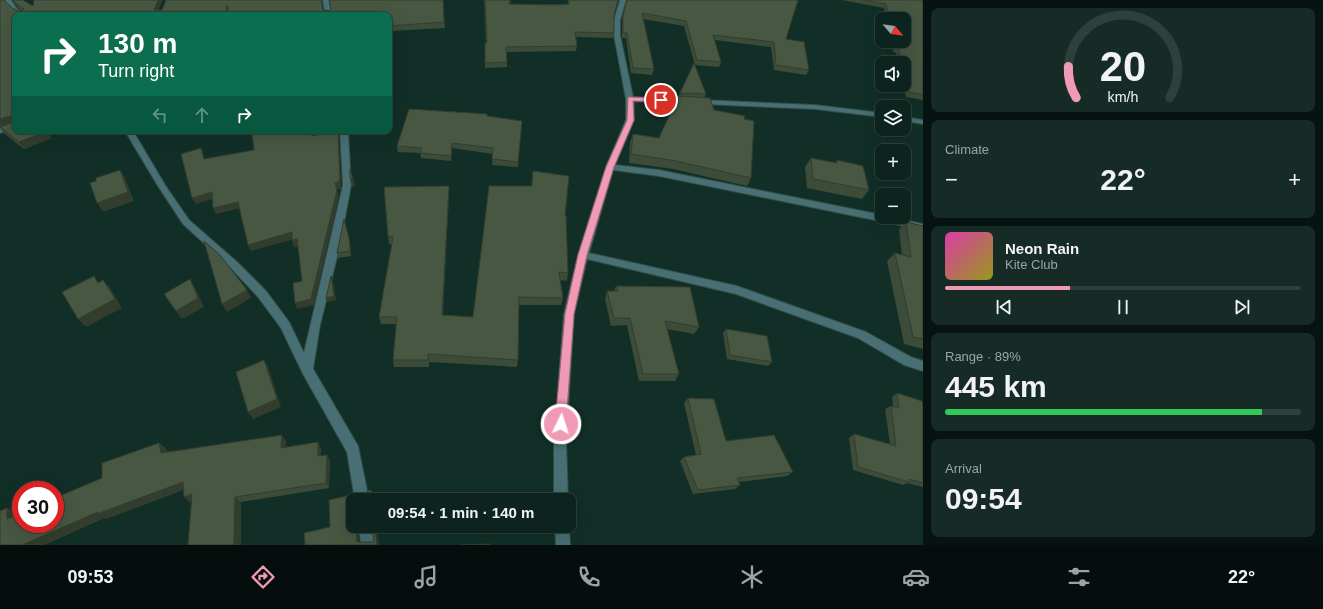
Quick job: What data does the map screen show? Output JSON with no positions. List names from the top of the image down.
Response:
{
  "north": "bottom right",
  "page": {
    "map_buttons": ["+", "−"],
    "turn": ["130 m", "Turn right"],
    "tile": [
      "Climate",
      ["Range · 89%", "445 km"],
      ["Arrival", "09:54"]
    ],
    "heat": ["−", "22°", "+"],
    "song": ["Neon Rain", "Kite Club"],
    "limit": "30",
    "trip": "09:54 · 1 min · 140 m",
    "tabs": ["09:53", "22°"],
    "gauge": ["20", "km/h"]
  }
}
